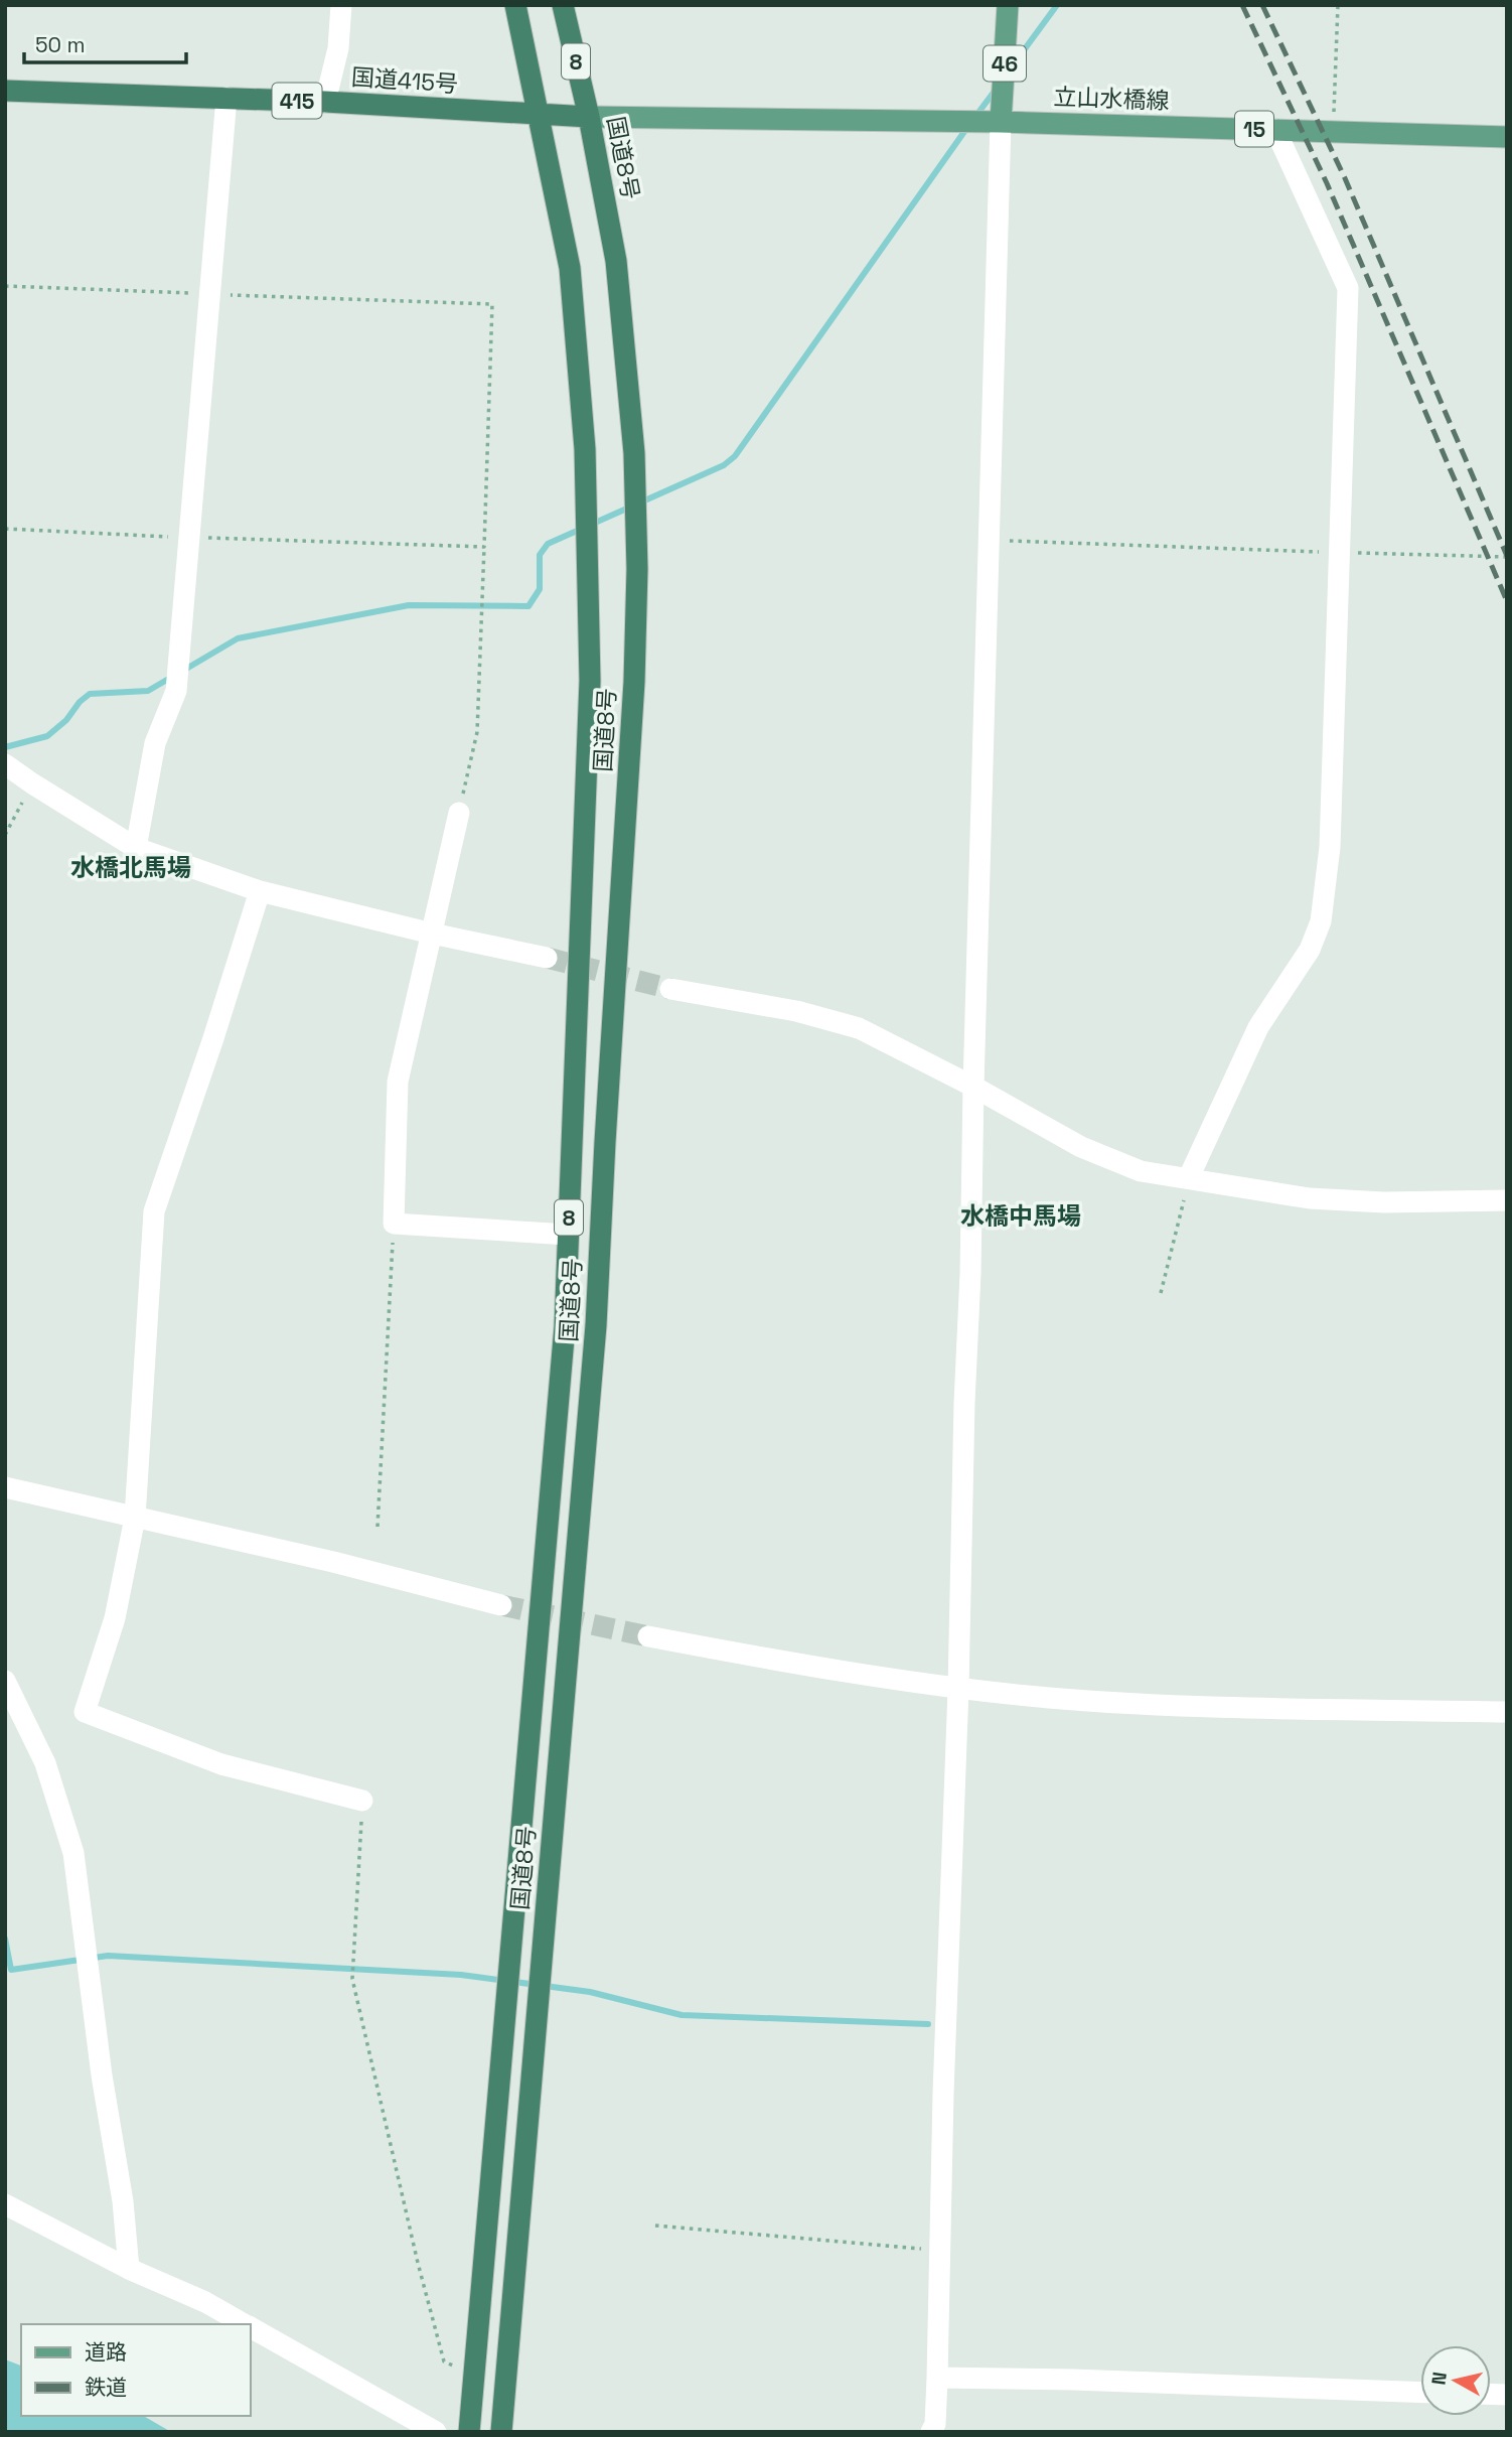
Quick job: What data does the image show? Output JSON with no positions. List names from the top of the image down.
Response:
{
  "streets": {
    "highway": [
      "8",
      "国道415号",
      "415",
      "国道8号"
    ],
    "main road": ["46", "立山水橋線", "15"]
  },
  "crossings": [
    ["46", "立山水橋線"],
    ["国道415号", "立山水橋線"],
    ["国道415号", "国道8号"],
    ["立山水橋線", "国道8号"]
  ],
  "districts": ["水橋北馬場", "水橋中馬場"],
  "legend": ["道路", "鉄道"],
  "scale_bar": "50 m",
  "north": "left"
}
